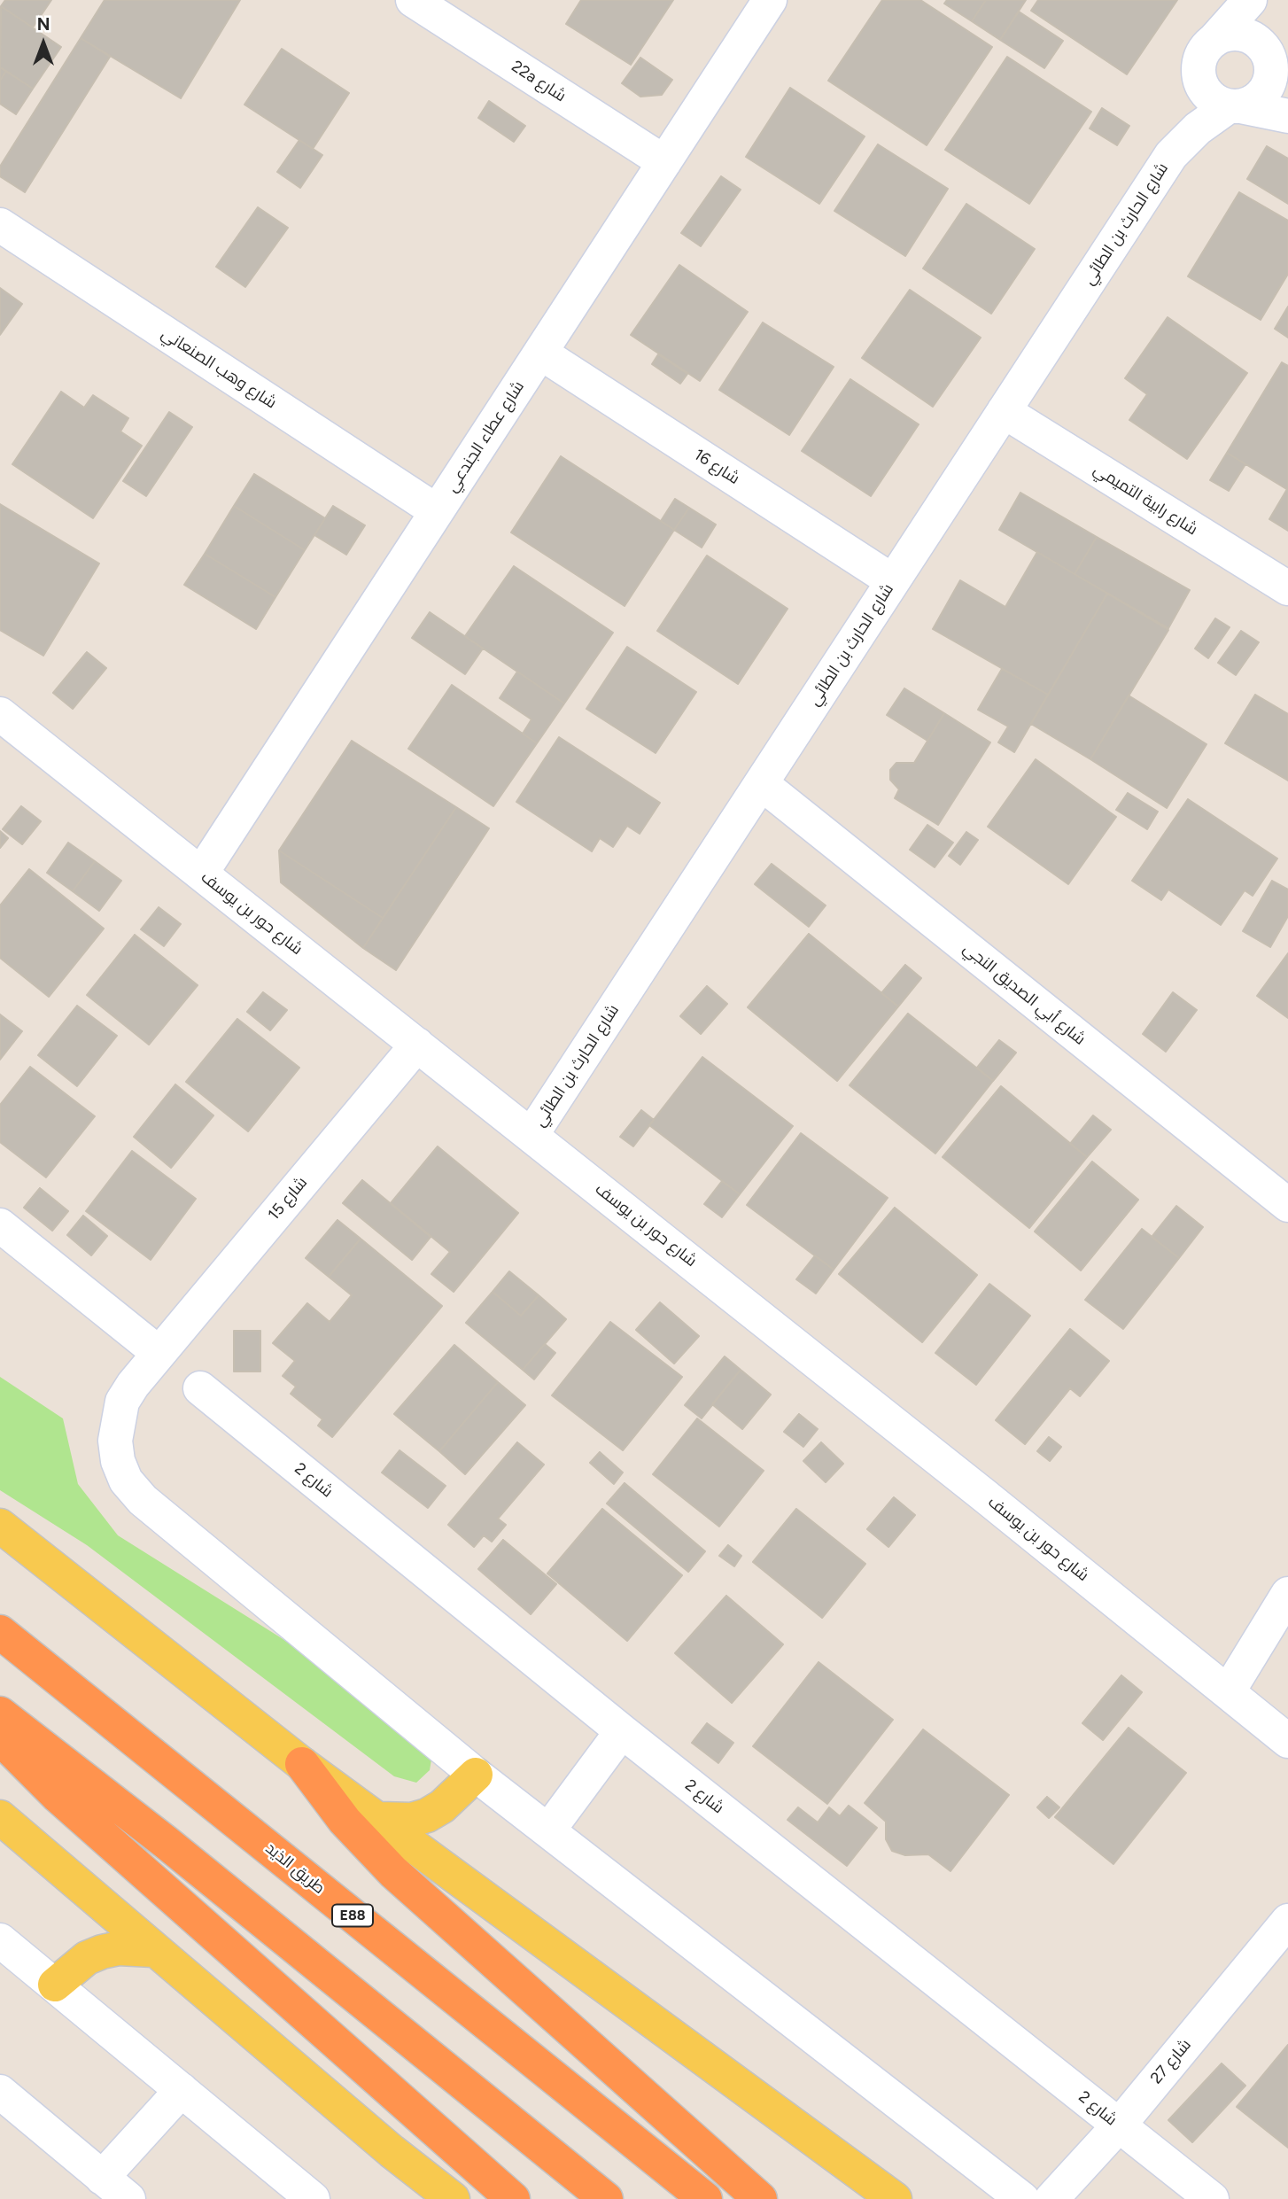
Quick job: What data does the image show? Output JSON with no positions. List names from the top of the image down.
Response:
{
  "streets": {
    "highway": ["طريق الذيد", "E88"],
    "street": [
      "22a شارع",
      "شارع الحارث بن الطائي",
      "شارع وهب الصنعاني",
      "شارع عطاء الجندعي",
      "شارع 16",
      "شارع رابية التميمي",
      "شارع حور بن يوسف",
      "شارع أبي الصديق النجي",
      "شارع 15",
      "شارع 2",
      "شارع 27"
    ]
  },
  "crossings": [
    ["22a شارع", "شارع عطاء الجندعي"],
    ["شارع الحارث بن الطائي", "شارع 16"],
    ["شارع الحارث بن الطائي", "شارع رابية التميمي"],
    ["شارع الحارث بن الطائي", "شارع حور بن يوسف"],
    ["شارع الحارث بن الطائي", "شارع أبي الصديق النجي"],
    ["شارع وهب الصنعاني", "شارع عطاء الجندعي"],
    ["شارع عطاء الجندعي", "شارع 16"],
    ["شارع عطاء الجندعي", "شارع حور بن يوسف"],
    ["شارع حور بن يوسف", "شارع 15"],
    ["شارع 2", "شارع 27"]
  ],
  "north": "top"
}
